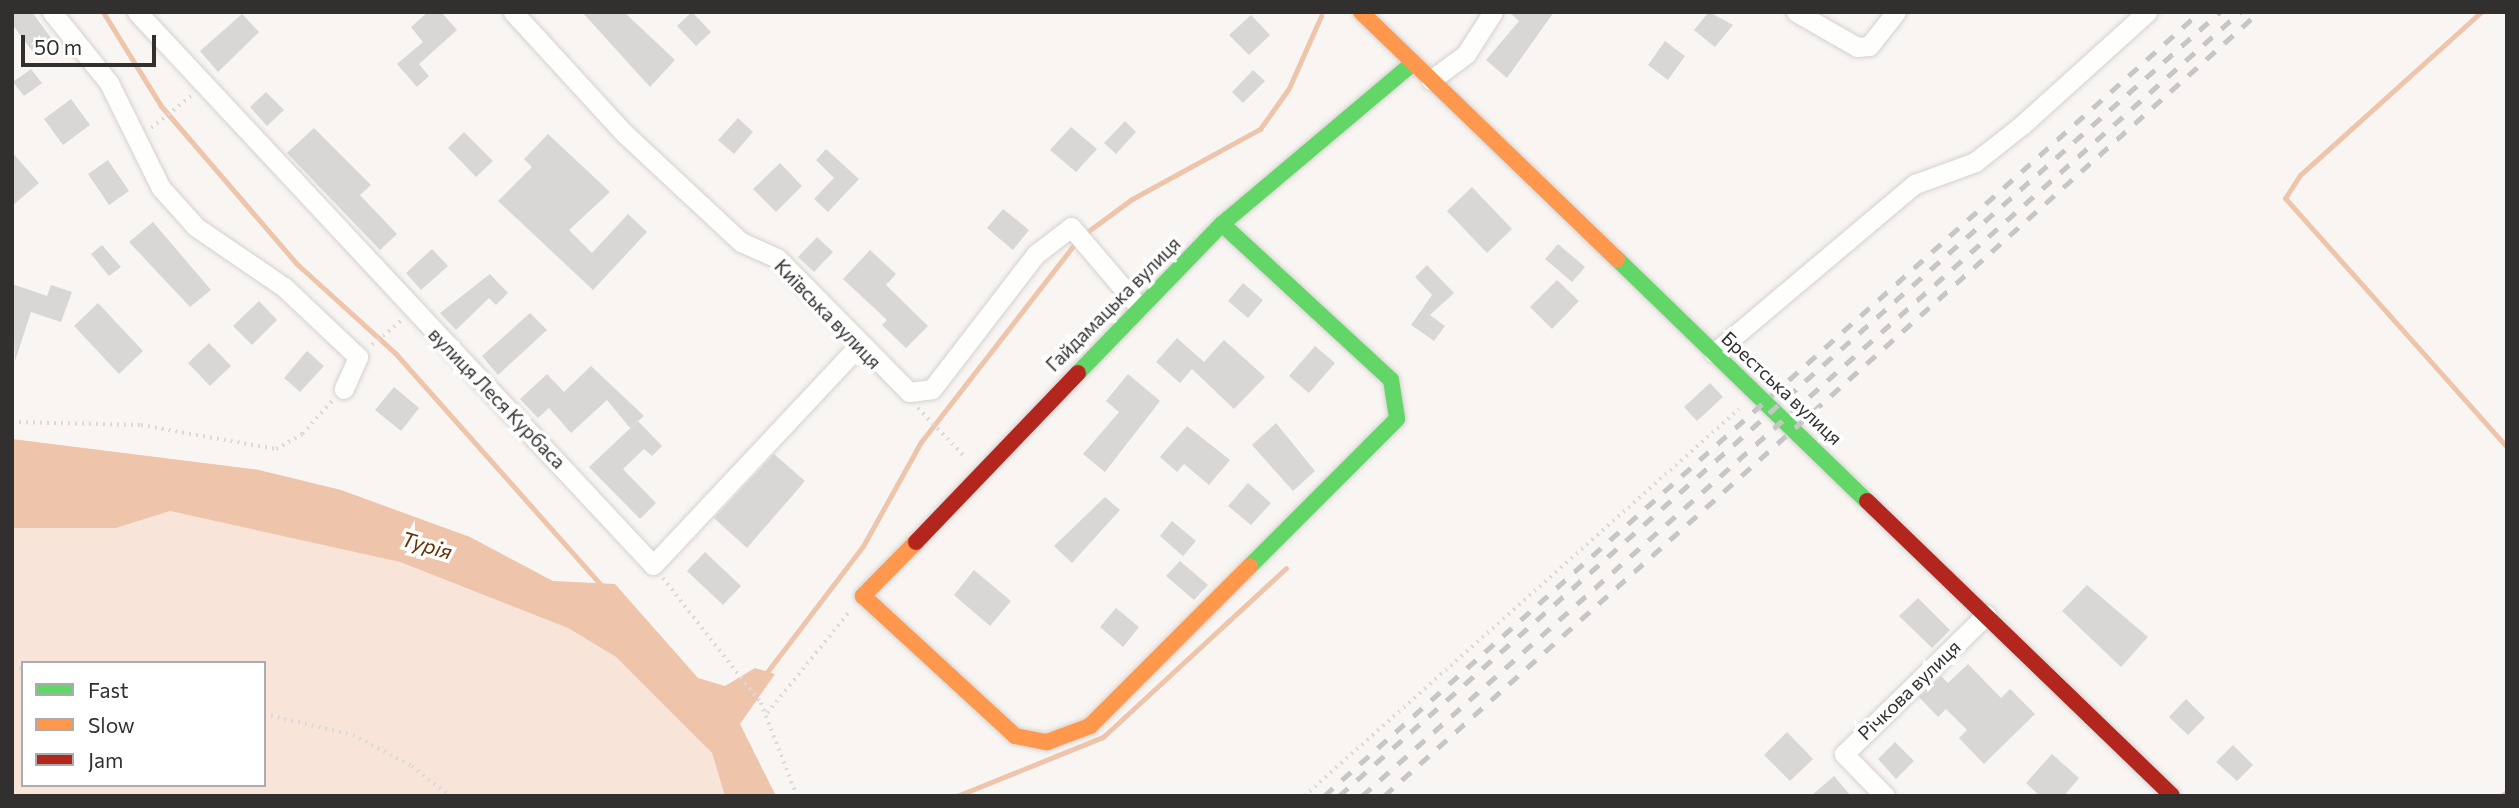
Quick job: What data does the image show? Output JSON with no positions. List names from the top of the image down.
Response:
{
  "streets": {
    "street": [
      "Гайдамацька вулиця",
      "Київська вулиця",
      "Брестська вулиця",
      "вулиця Леся Курбаса",
      "Річкова вулиця"
    ]
  },
  "crossings": [
    ["Гайдамацька вулиця", "Київська вулиця"],
    ["Гайдамацька вулиця", "Брестська вулиця"],
    ["Брестська вулиця", "Річкова вулиця"]
  ],
  "water": ["Турія"],
  "legend": ["Fast", "Slow", "Jam"],
  "scale_bar": "50 m"
}
